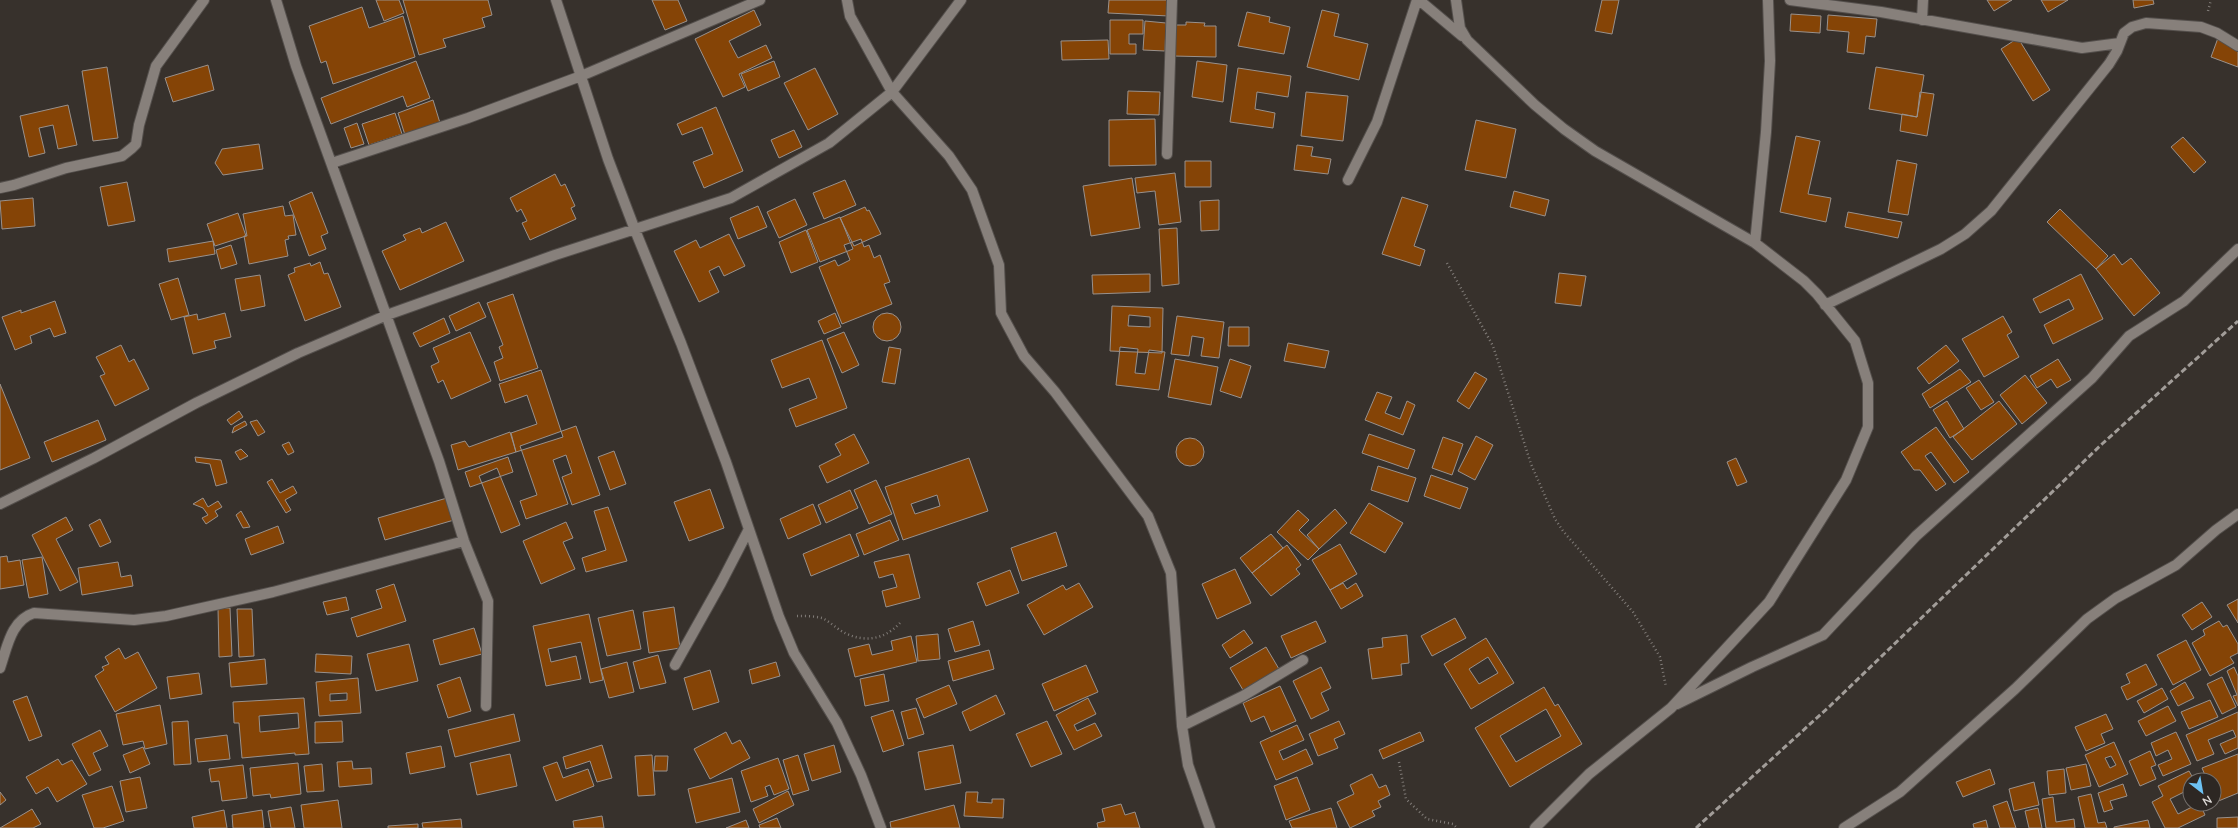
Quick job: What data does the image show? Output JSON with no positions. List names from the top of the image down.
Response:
{
  "north": "bottom right"
}
